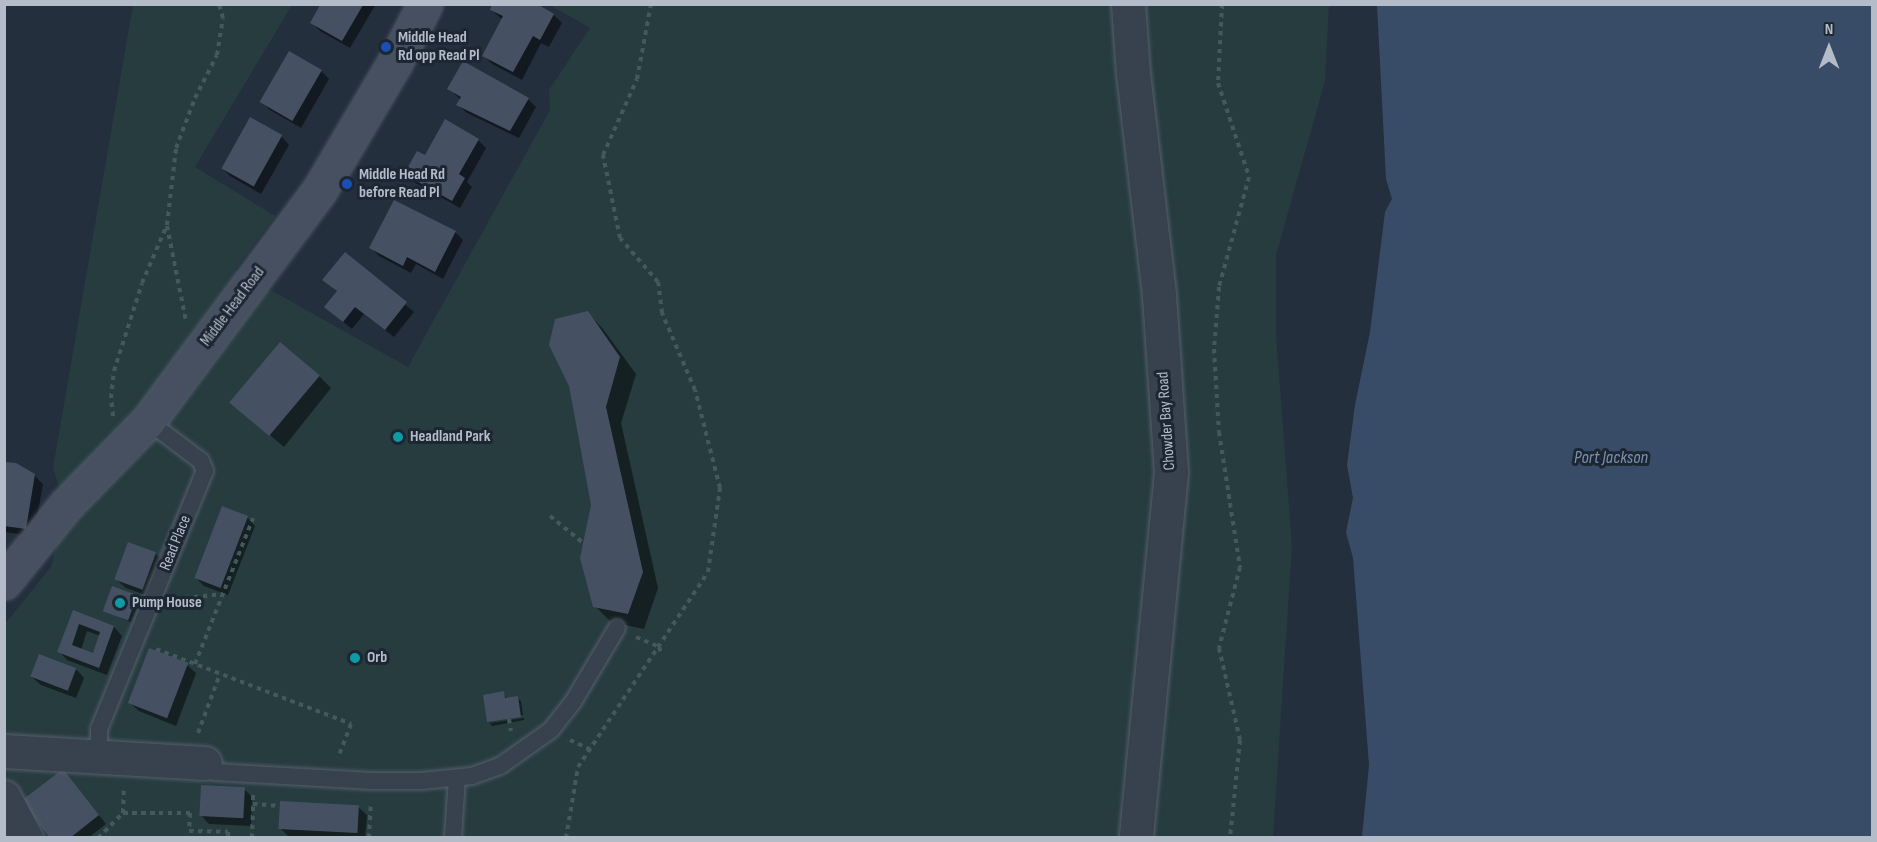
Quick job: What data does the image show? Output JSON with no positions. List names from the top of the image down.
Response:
{
  "streets": {
    "street": ["Middle Head Road", "Chowder Bay Road"],
    "lane": ["Read Place"]
  },
  "crossings": [
    ["Middle Head Road", "Read Place"]
  ],
  "water": ["Port Jackson"],
  "places": [
    "Middle Head Rd opp Read Pl",
    "Middle Head Rd before Read Pl",
    "Headland Park",
    "Pump House",
    "Orb"
  ],
  "north": "top"
}
